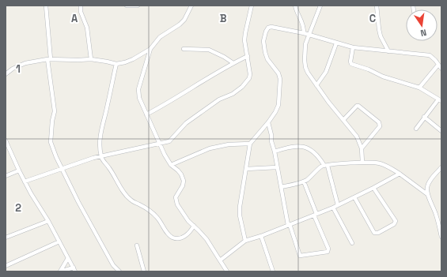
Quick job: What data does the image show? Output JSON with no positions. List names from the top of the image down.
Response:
{
  "north": "bottom",
  "grid": {
    "columns": ["A", "B", "C"],
    "rows": ["1", "2"]
  }
}
